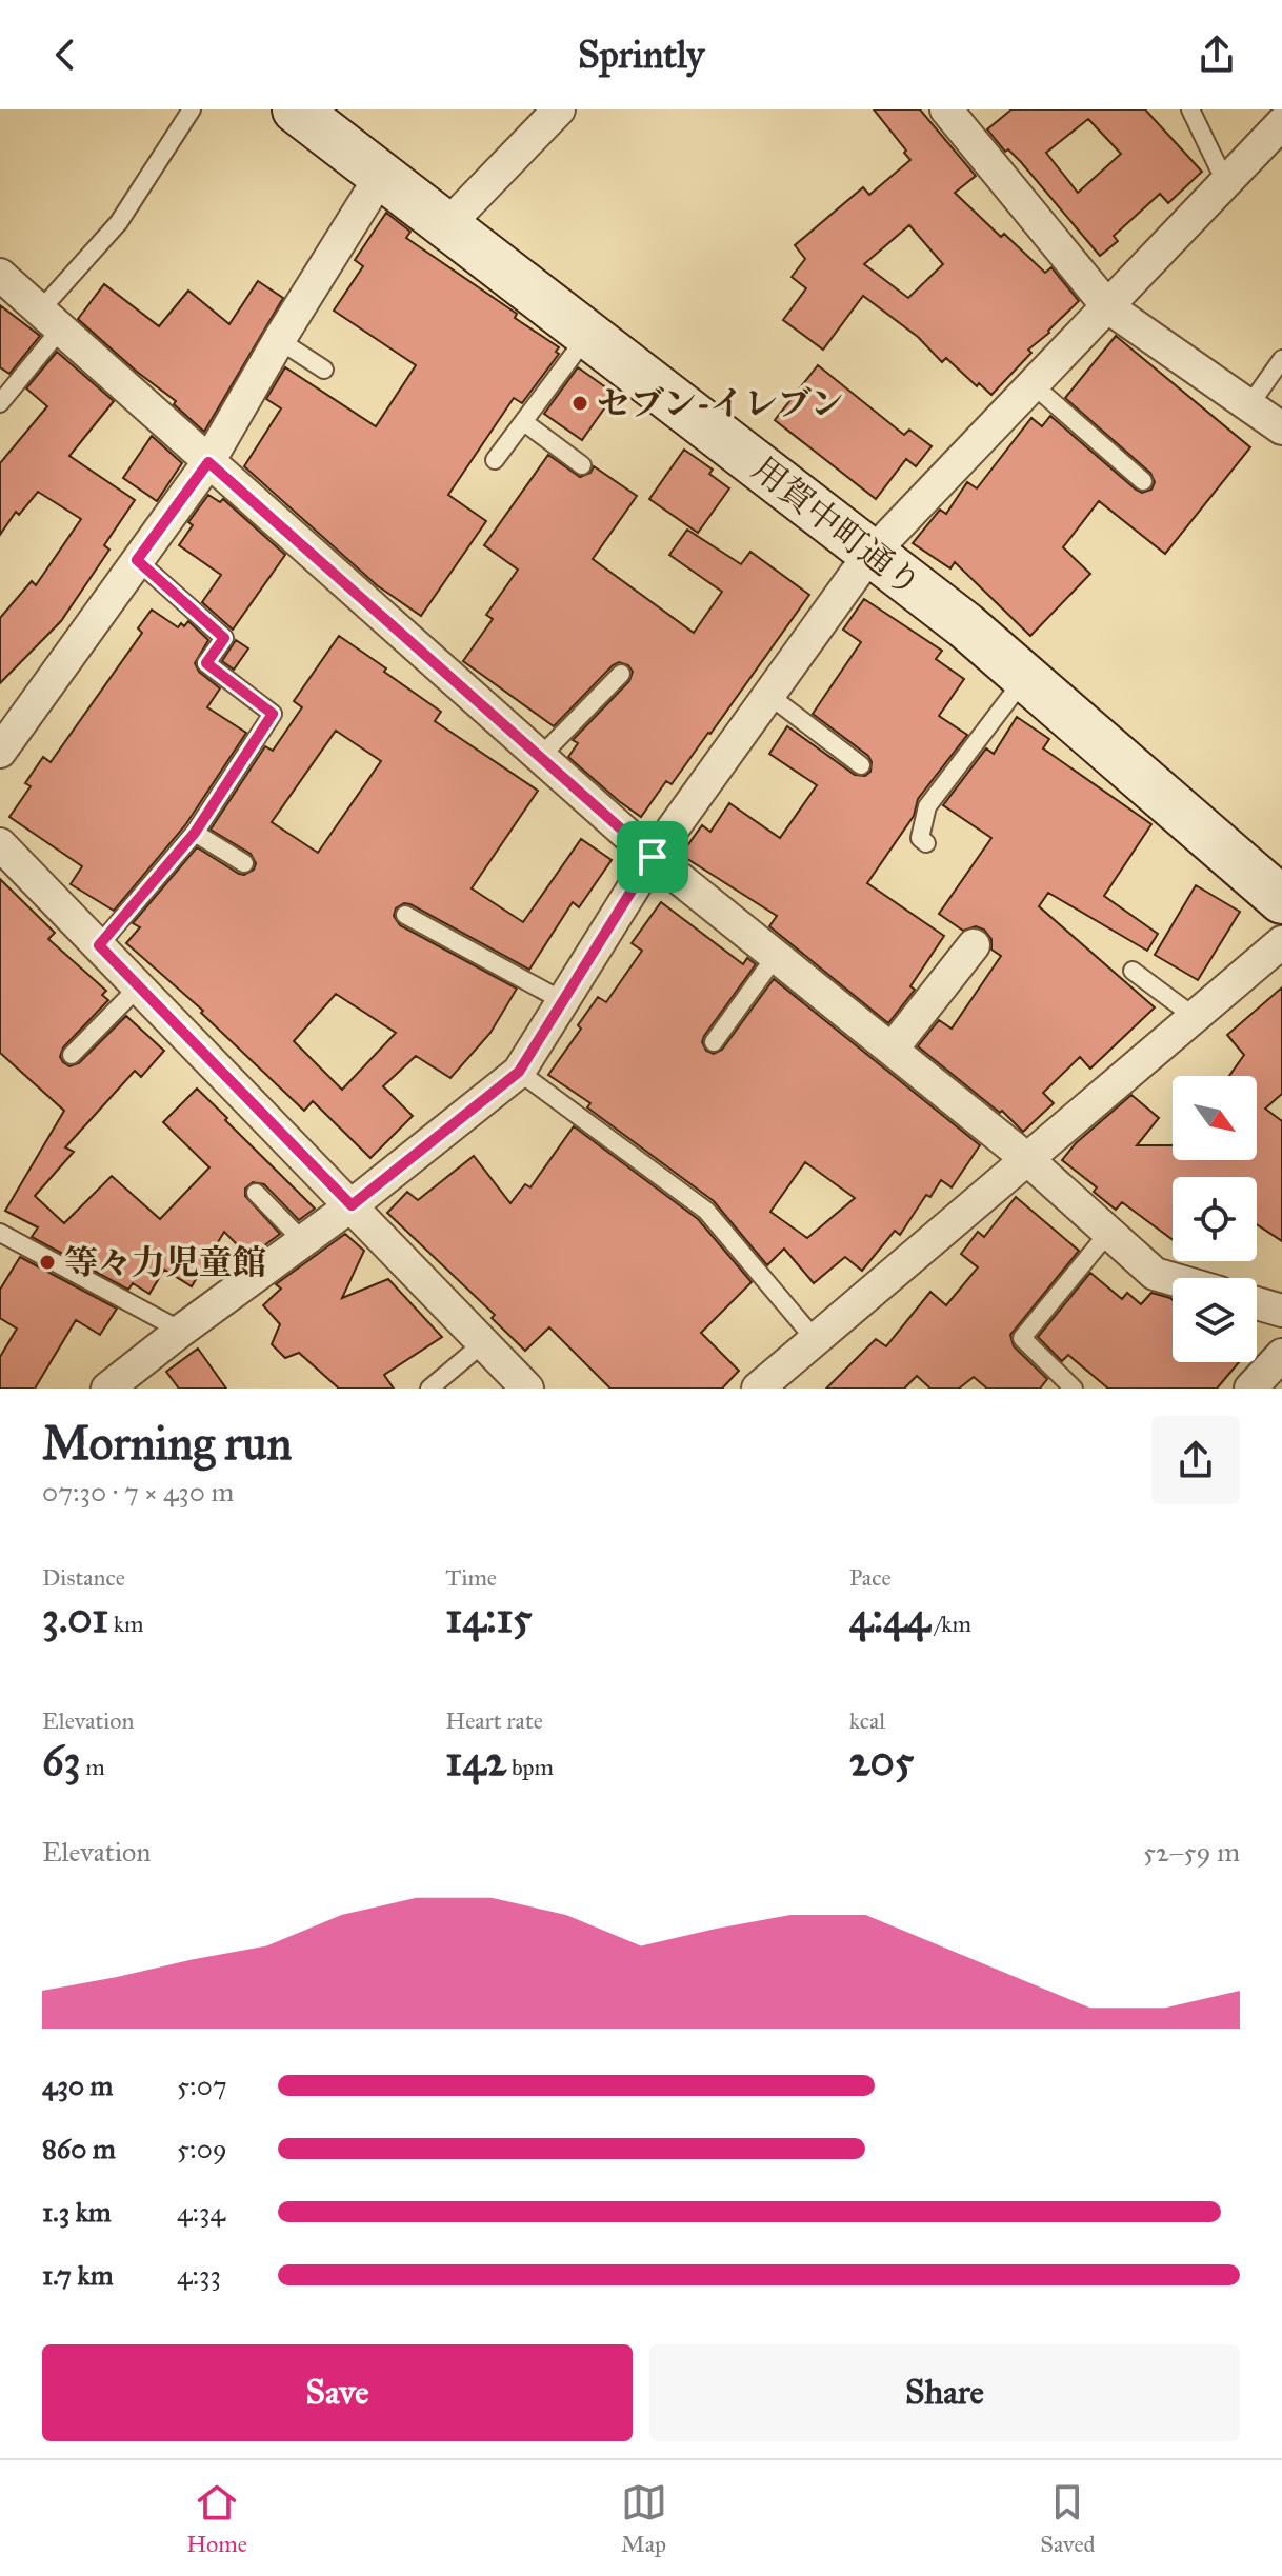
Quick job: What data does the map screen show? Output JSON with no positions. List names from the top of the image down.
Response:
{
  "streets": {
    "street": ["用賀中町通り"]
  },
  "places": ["セブン-イレブン", "等々力児童館"],
  "north": "bottom right",
  "page": {
    "header": "Sprintly",
    "heading": ["Morning run", "07:30 · 7 × 430 m"],
    "stats": [
      ["Distance", "3.01 km"],
      ["Time", "14:15"],
      ["Pace", "4:44 /km"],
      ["Elevation", "63 m"],
      ["Heart rate", "142 bpm"],
      ["kcal", "205"]
    ],
    "chart": ["Elevation", "52–59 m"],
    "list": [
      {
        "name": "430 m",
        "note": "5:07"
      },
      {
        "name": "860 m",
        "note": "5:09"
      },
      {
        "name": "1.3 km",
        "note": "4:34"
      },
      {
        "name": "1.7 km",
        "note": "4:33"
      }
    ],
    "buttons": ["Save", "Share"],
    "tabs": ["Home", "Map", "Saved"]
  }
}
